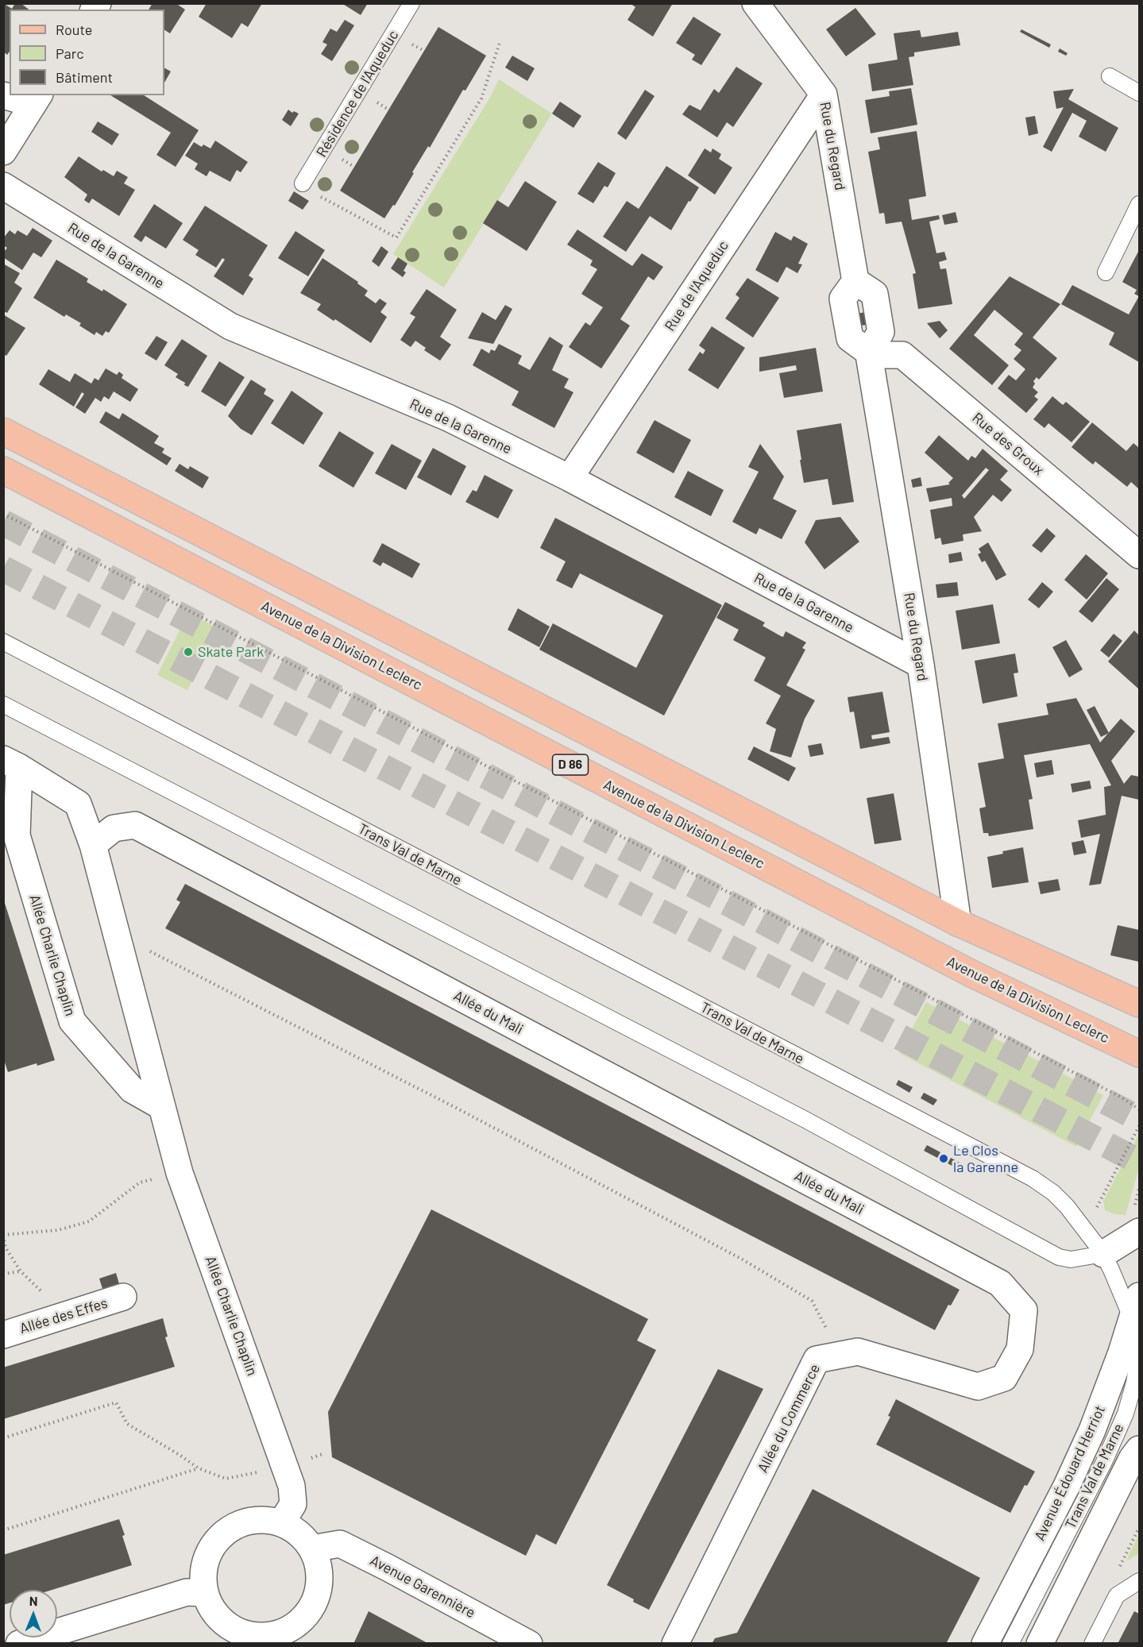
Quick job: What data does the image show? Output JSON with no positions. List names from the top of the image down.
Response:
{
  "streets": {
    "main road": ["Avenue de la Division Leclerc", "D 86"],
    "street": [
      "Rue du Regard",
      "Rue de la Garenne",
      "Rue de l'Aqueduc",
      "Rue des Groux",
      "Allée Charlie Chaplin",
      "Allée du Mali",
      "Allée des Effes",
      "Allée du Commerce",
      "Avenue Édouard Herriot",
      "Avenue Garennière"
    ],
    "lane": ["Résidence de l'Aqueduc", "Trans Val de Marne"]
  },
  "crossings": [
    ["Rue du Regard", "Rue de la Garenne"],
    ["Rue du Regard", "Rue de l'Aqueduc"],
    ["Rue du Regard", "Rue des Groux"],
    ["Rue du Regard", "D 86"],
    ["Rue de la Garenne", "Rue de l'Aqueduc"],
    ["Trans Val de Marne", "Avenue Édouard Herriot"],
    ["Allée Charlie Chaplin", "Allée du Mali"],
    ["Allée Charlie Chaplin", "Avenue Garennière"],
    ["Allée du Mali", "Allée du Commerce"]
  ],
  "places": ["Skate Park", "Le Clos la Garenne"],
  "legend": ["Route", "Parc", "Bâtiment"],
  "north": "top"
}
